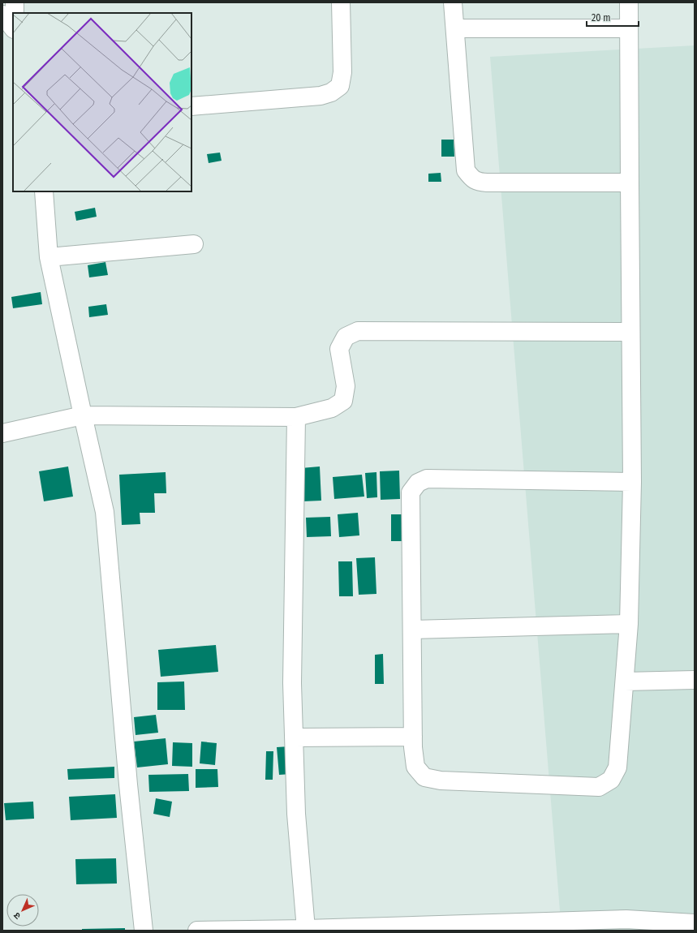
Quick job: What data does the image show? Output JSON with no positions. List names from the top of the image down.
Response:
{
  "scale_bar": "20 m",
  "north": "bottom left"
}
